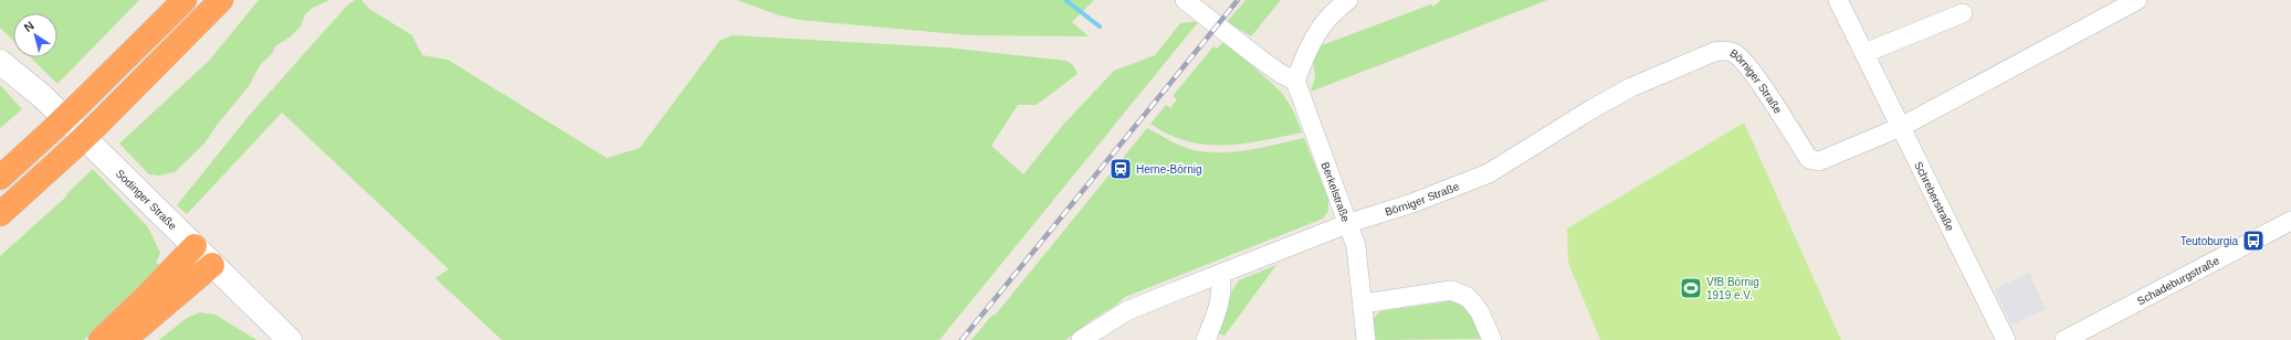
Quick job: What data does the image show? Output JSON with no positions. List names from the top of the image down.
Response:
{
  "streets": {
    "main road": ["Sodinger Straße"],
    "street": [
      "Börniger Straße",
      "Berkelstraße",
      "Schreberstraße",
      "Schadeburgstraße"
    ]
  },
  "crossings": [
    ["Börniger Straße", "Berkelstraße"],
    ["Börniger Straße", "Schreberstraße"]
  ],
  "places": {
    "station": ["Herne-Börnig"],
    "bus stop": ["Teutoburgia"],
    "sports": ["VfB Börnig 1919 e.V."]
  },
  "north": "top left"
}
